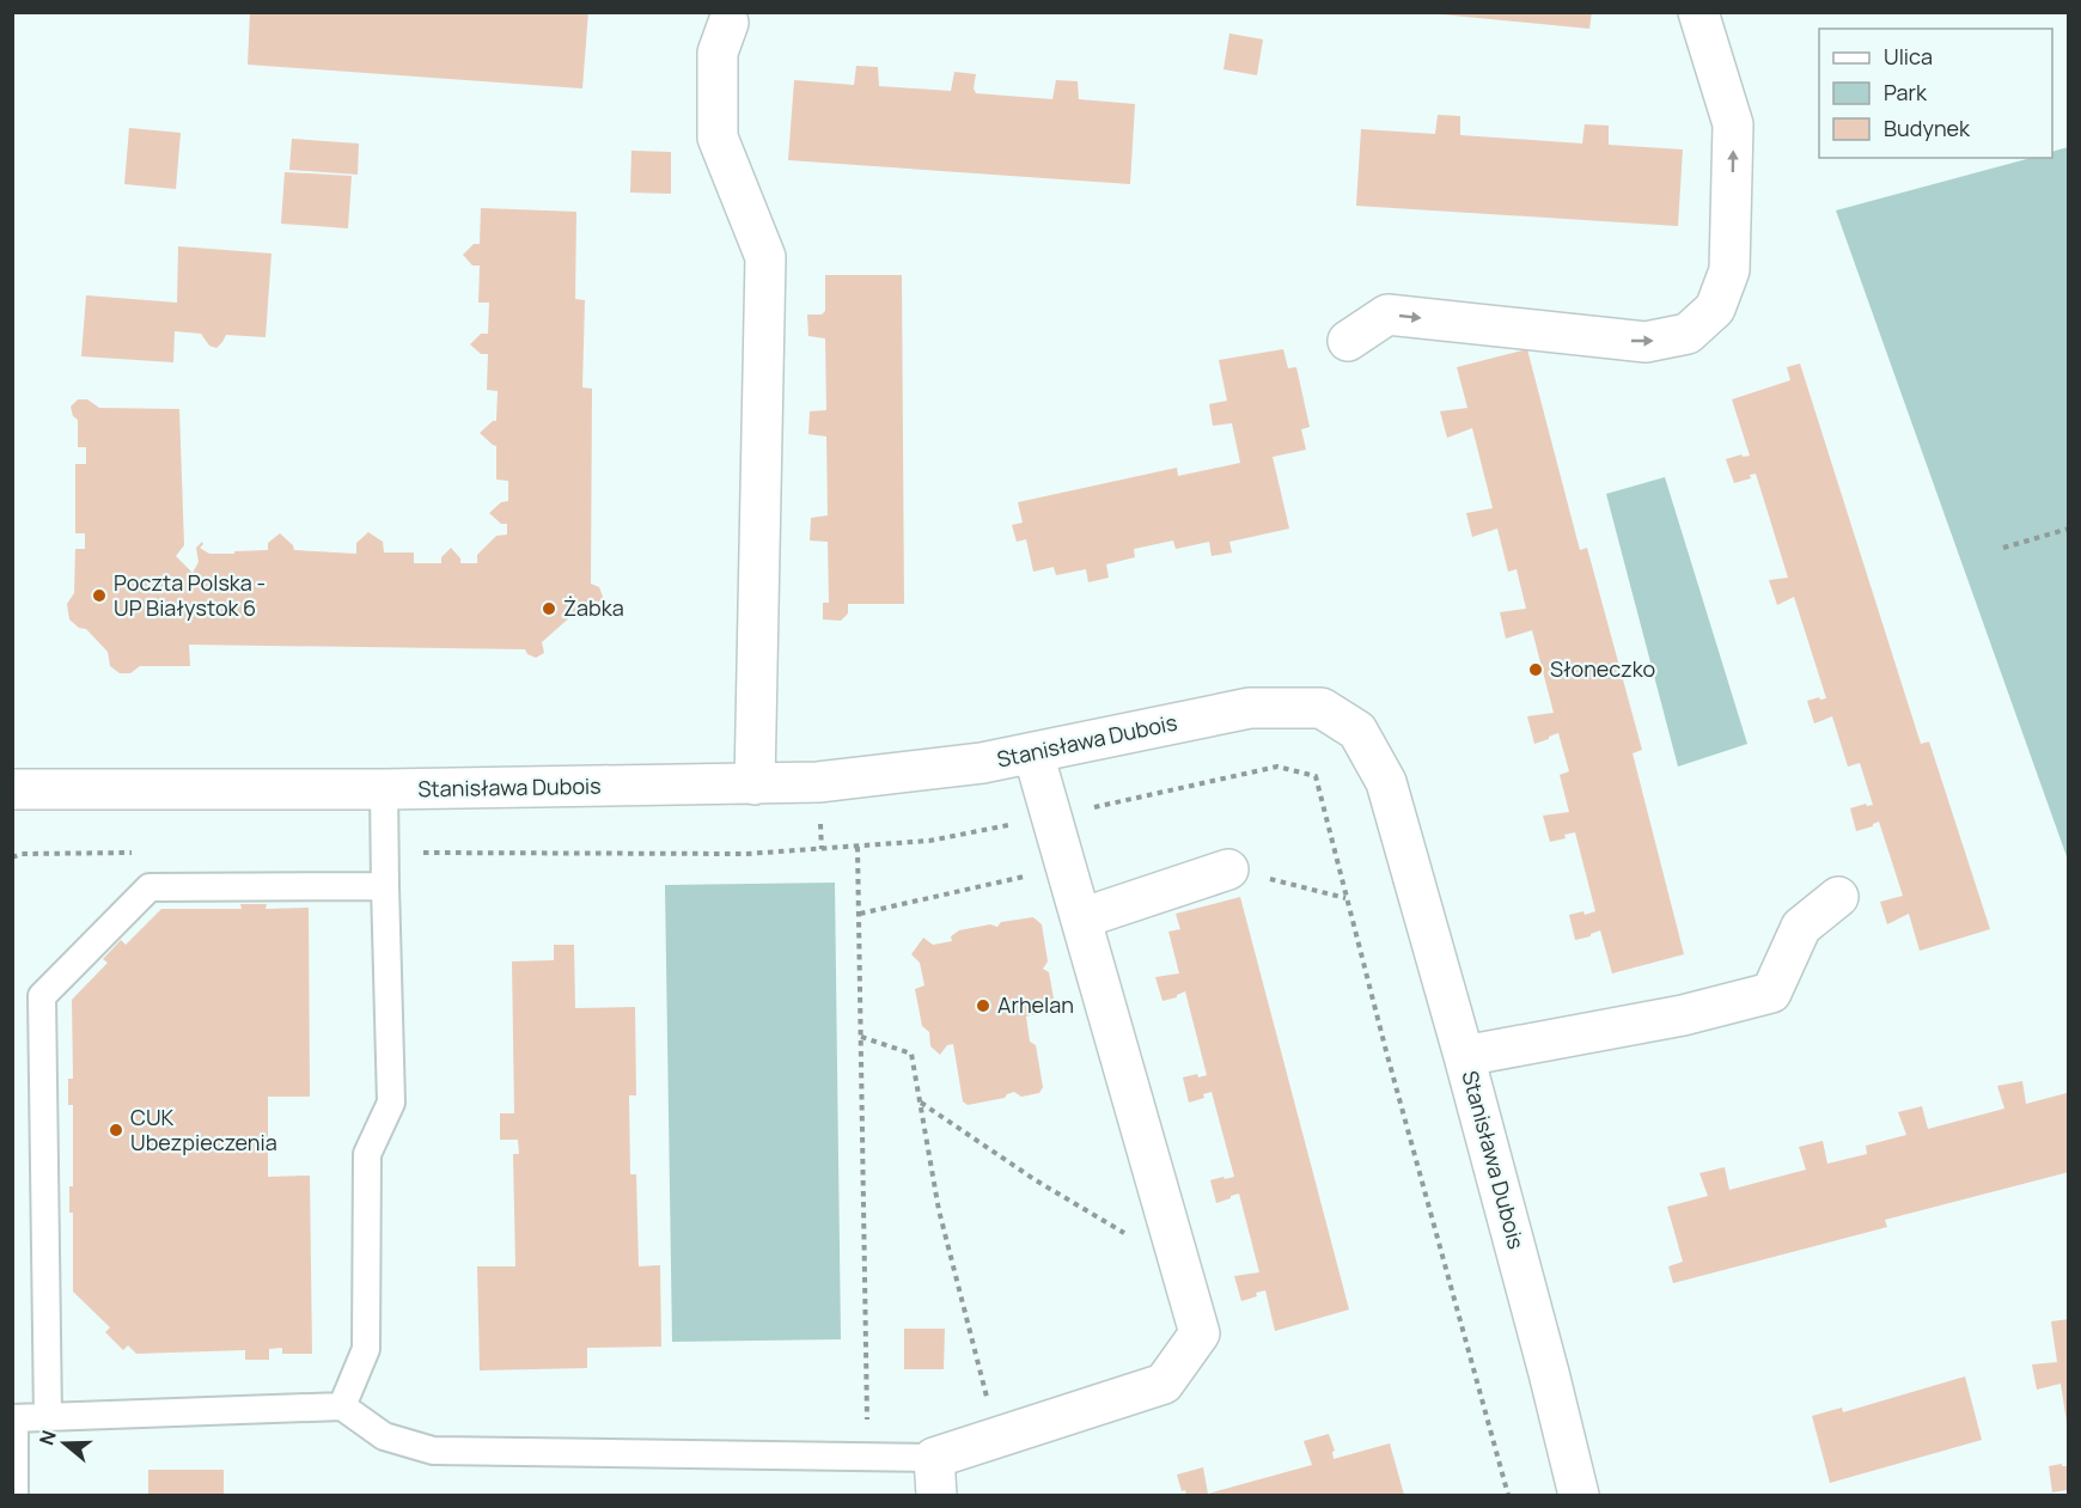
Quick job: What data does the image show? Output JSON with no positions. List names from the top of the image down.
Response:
{
  "streets": {
    "street": ["Stanisława Dubois"]
  },
  "places": [
    "Poczta Polska - UP Białystok 6",
    "Żabka",
    "Słoneczko",
    "Arhelan",
    "CUK Ubezpieczenia"
  ],
  "legend": ["Ulica", "Park", "Budynek"],
  "north": "left"
}
